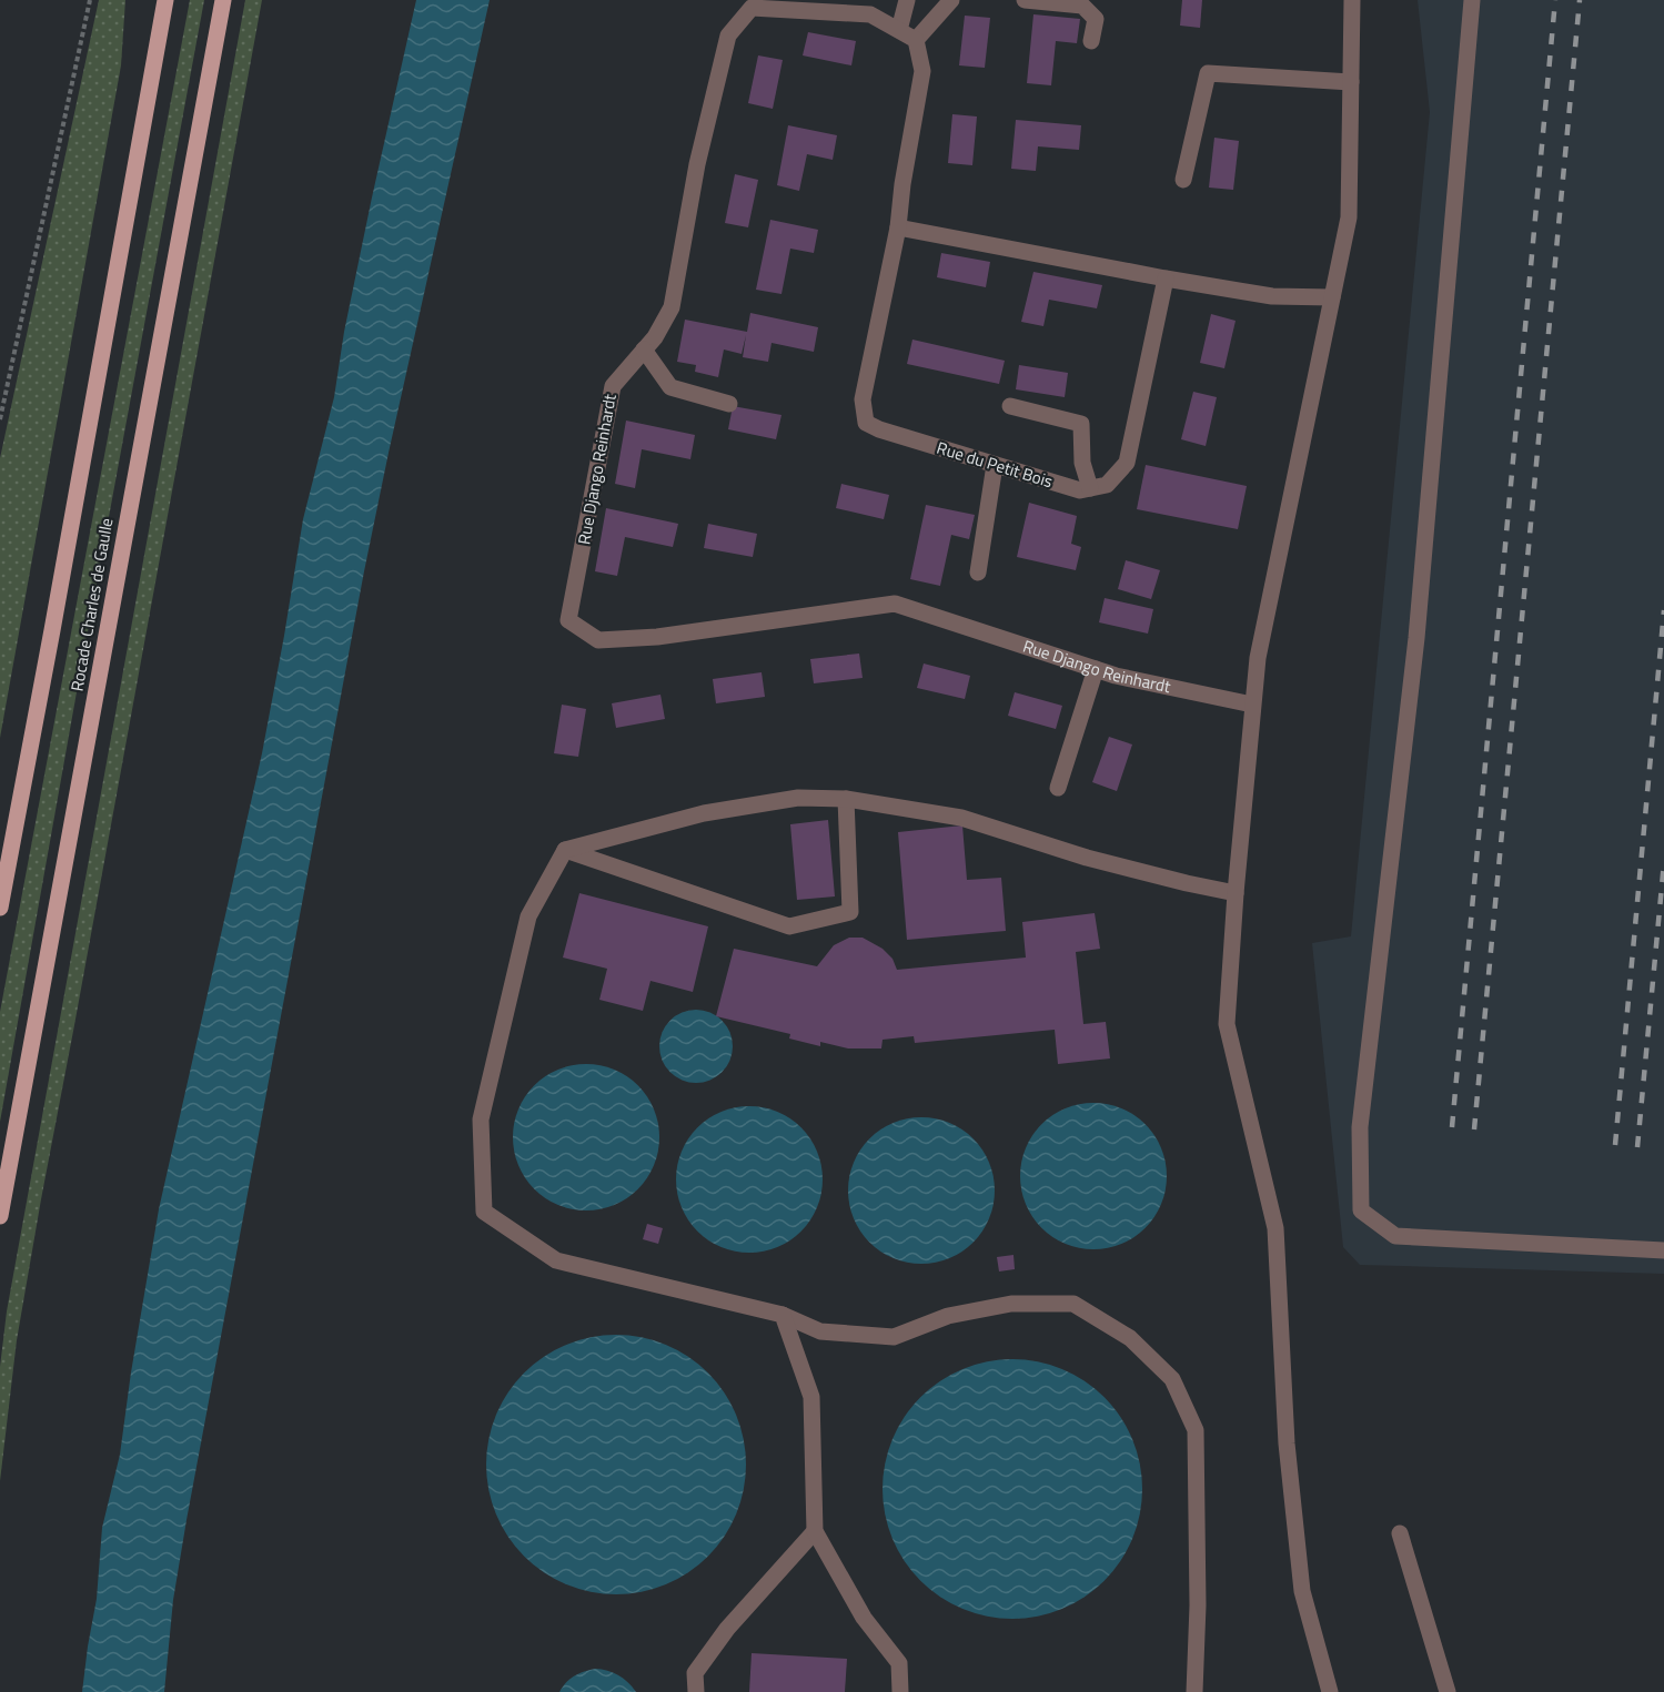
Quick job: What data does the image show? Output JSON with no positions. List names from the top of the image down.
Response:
{
  "streets": {
    "main road": ["Rocade Charles de Gaulle"],
    "lane": ["Rue du Petit Bois", "Rue Django Reinhardt"]
  }
}
